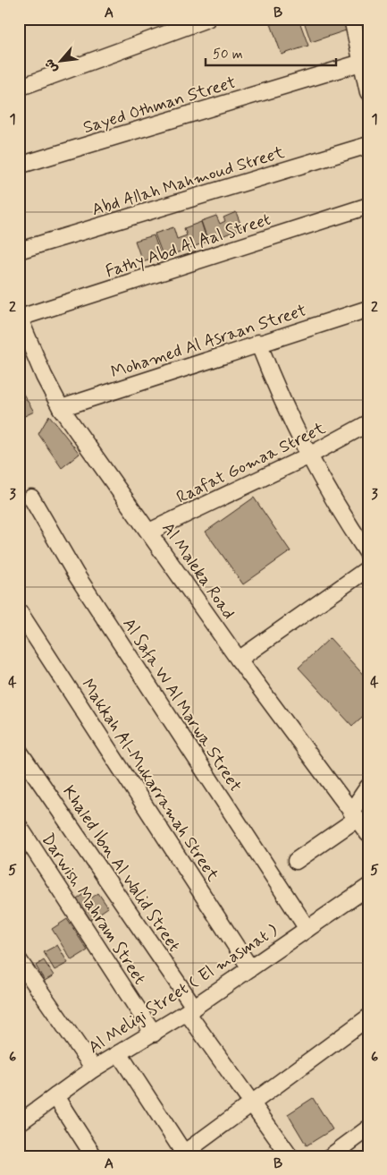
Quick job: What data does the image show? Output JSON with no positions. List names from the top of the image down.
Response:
{
  "streets": {
    "street": [
      "Sayed Othman Street",
      "Abd Allah Mahmoud Street",
      "Fathy Abd Al Aal Street",
      "Mohamed Al Asraan Street",
      "Raafat Gomaa Street",
      "Al Maleka Road",
      "Al Safa W Al Marwa Street",
      "Makkah Al-Mukarramah Street",
      "Khaled Ibn Al Walid Street",
      "Darwish Mahram Street",
      "Al Meligi Street ( El masmat )"
    ]
  },
  "crossings": [
    ["Fathy Abd Al Aal Street", "Al Maleka Road"],
    ["Mohamed Al Asraan Street", "Al Maleka Road"],
    ["Raafat Gomaa Street", "Al Maleka Road"],
    ["Al Safa W Al Marwa Street", "Al Meligi Street ( El masmat )"],
    ["Makkah Al-Mukarramah Street", "Al Meligi Street ( El masmat )"],
    ["Khaled Ibn Al Walid Street", "Al Meligi Street ( El masmat )"],
    ["Darwish Mahram Street", "Al Meligi Street ( El masmat )"]
  ],
  "scale_bar": "50 m",
  "north": "bottom left",
  "grid": {
    "columns": ["A", "B"],
    "rows": [
      "1",
      "2",
      "3",
      "4",
      "5",
      "6"
    ]
  }
}
